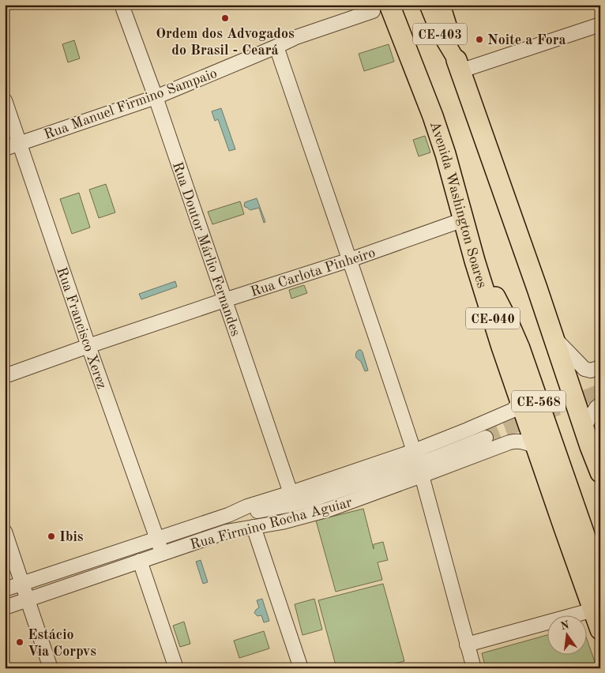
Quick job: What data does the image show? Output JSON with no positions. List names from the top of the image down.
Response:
{
  "streets": {
    "highway": ["Avenida Washington Soares", "CE-040", "CE-568"],
    "main road": ["CE-403"],
    "street": [
      "Rua Manuel Firmino Sampaio",
      "Rua Doutor Márlio Fernandes",
      "Rua Carlota Pinheiro",
      "Rua Francisco Xerez",
      "Rua Firmino Rocha Aguiar"
    ]
  },
  "crossings": [
    ["Rua Manuel Firmino Sampaio", "Avenida Washington Soares"],
    ["Rua Manuel Firmino Sampaio", "Rua Doutor Márlio Fernandes"],
    ["Rua Manuel Firmino Sampaio", "Rua Francisco Xerez"],
    ["Avenida Washington Soares", "Rua Carlota Pinheiro"],
    ["Avenida Washington Soares", "CE-568"],
    ["Avenida Washington Soares", "Rua Firmino Rocha Aguiar"],
    ["Rua Doutor Márlio Fernandes", "Rua Carlota Pinheiro"],
    ["Rua Doutor Márlio Fernandes", "Rua Firmino Rocha Aguiar"],
    ["Rua Carlota Pinheiro", "Rua Francisco Xerez"],
    ["Rua Francisco Xerez", "Rua Firmino Rocha Aguiar"]
  ],
  "places": [
    "Ordem dos Advogados do Brasil - Ceará",
    "Noite a Fora",
    "Ibis",
    "Estácio Via Corpvs"
  ],
  "north": "top"
}
